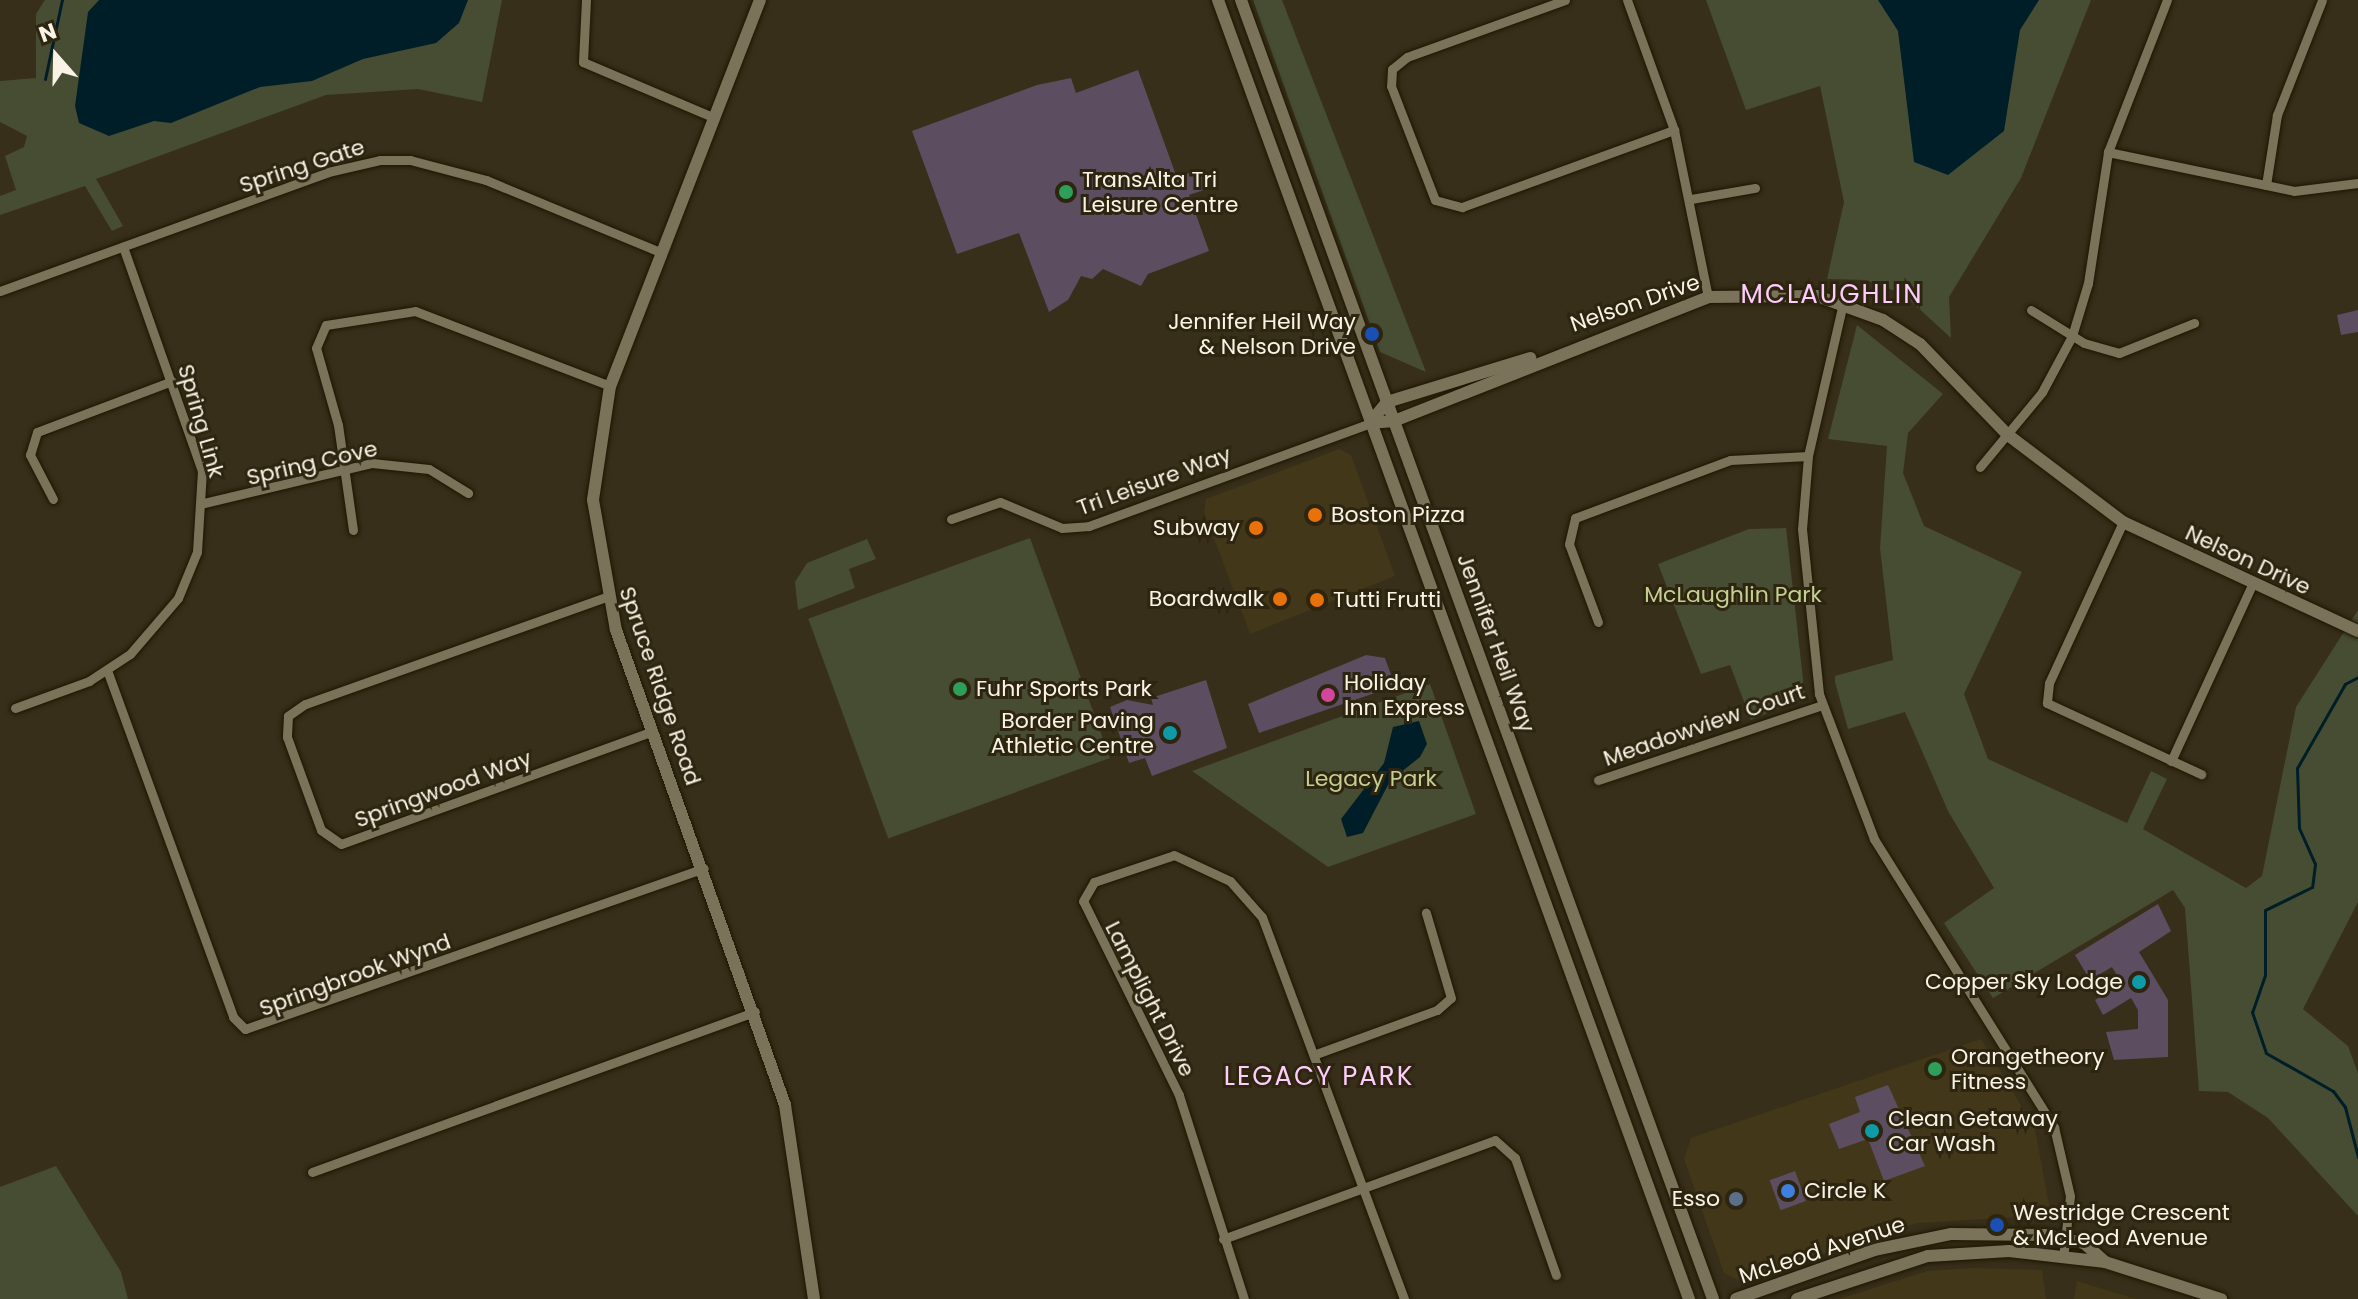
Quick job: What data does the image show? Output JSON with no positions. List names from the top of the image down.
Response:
{
  "streets": {
    "street": [
      "Spring Gate",
      "Nelson Drive",
      "Spring Link",
      "Spring Cove",
      "Tri Leisure Way",
      "Jennifer Heil Way",
      "Spruce Ridge Road",
      "Meadowview Court",
      "Springwood Way",
      "Springbrook Wynd",
      "Lamplight Drive",
      "McLeod Avenue"
    ]
  },
  "crossings": [
    ["Spring Gate", "Spring Link"],
    ["Spring Gate", "Spruce Ridge Road"],
    ["Nelson Drive", "Tri Leisure Way"],
    ["Nelson Drive", "Jennifer Heil Way"],
    ["Spring Link", "Spring Cove"],
    ["Spring Link", "Springbrook Wynd"],
    ["Tri Leisure Way", "Jennifer Heil Way"],
    ["Spruce Ridge Road", "Springwood Way"],
    ["Spruce Ridge Road", "Springbrook Wynd"]
  ],
  "districts": ["MCLAUGHLIN", "LEGACY PARK"],
  "parks": ["McLaughlin Park", "Legacy Park"],
  "places": [
    "TransAlta Tri Leisure Centre",
    "Jennifer Heil Way & Nelson Drive",
    "Boston Pizza",
    "Subway",
    "Boardwalk",
    "Tutti Frutti",
    "Fuhr Sports Park",
    "Holiday Inn Express",
    "Border Paving Athletic Centre",
    "Copper Sky Lodge",
    "Orangetheory Fitness",
    "Clean Getaway Car Wash",
    "Circle K",
    "Esso",
    "Westridge Crescent & McLeod Avenue"
  ],
  "north": "top"
}
